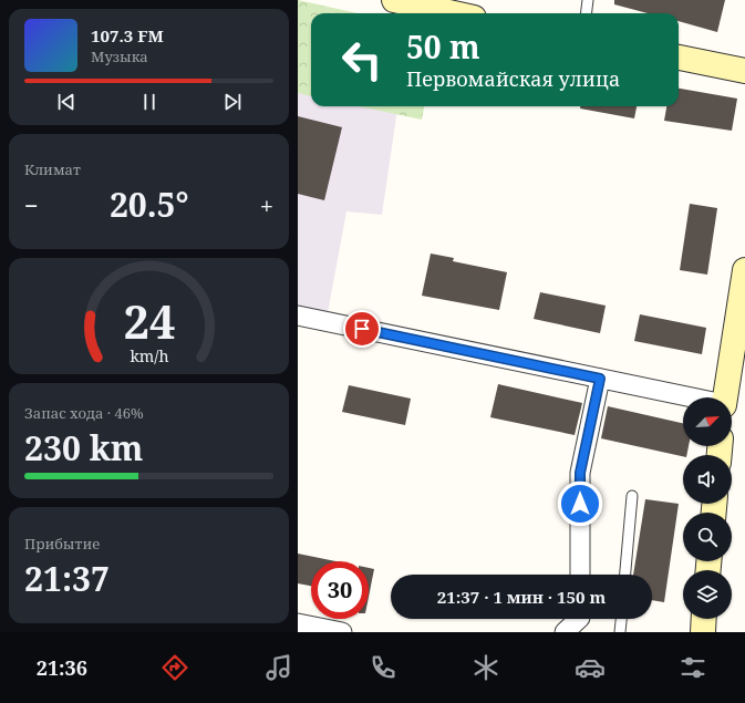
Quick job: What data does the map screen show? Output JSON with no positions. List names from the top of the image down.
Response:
{
  "north": "top right",
  "page": {
    "turn": ["50 m", "Первомайская улица"],
    "song": ["107.3 FM", "Музыка"],
    "tile": [
      "Климат",
      ["Запас хода · 46%", "230 km"],
      ["Прибытие", "21:37"]
    ],
    "heat": ["−", "20.5°", "+"],
    "limit": "30",
    "trip": "21:37 · 1 мин · 150 m",
    "tabs": "21:36",
    "gauge": ["24", "km/h"]
  }
}
